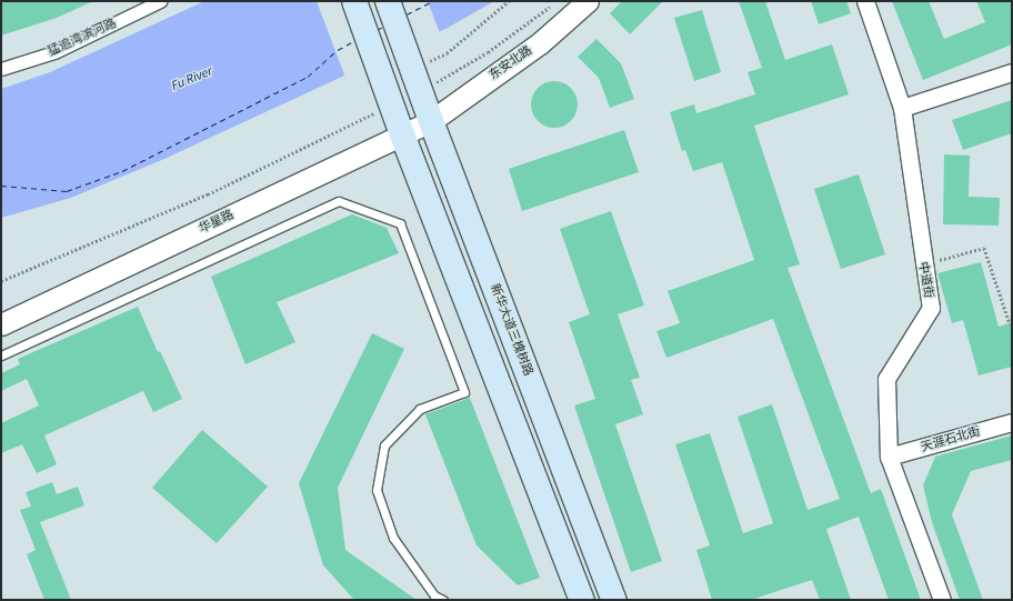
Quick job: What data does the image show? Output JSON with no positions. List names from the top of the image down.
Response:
{
  "streets": {
    "main road": ["新华大道三槐树路"],
    "street": [
      "猛追湾滨河路",
      "东安北路",
      "华星路",
      "中道街",
      "天涯石北街"
    ]
  },
  "crossings": [
    ["东安北路", "华星路"],
    ["东安北路", "新华大道三槐树路"],
    ["华星路", "新华大道三槐树路"],
    ["中道街", "天涯石北街"]
  ],
  "water": ["Fu River"]
}
